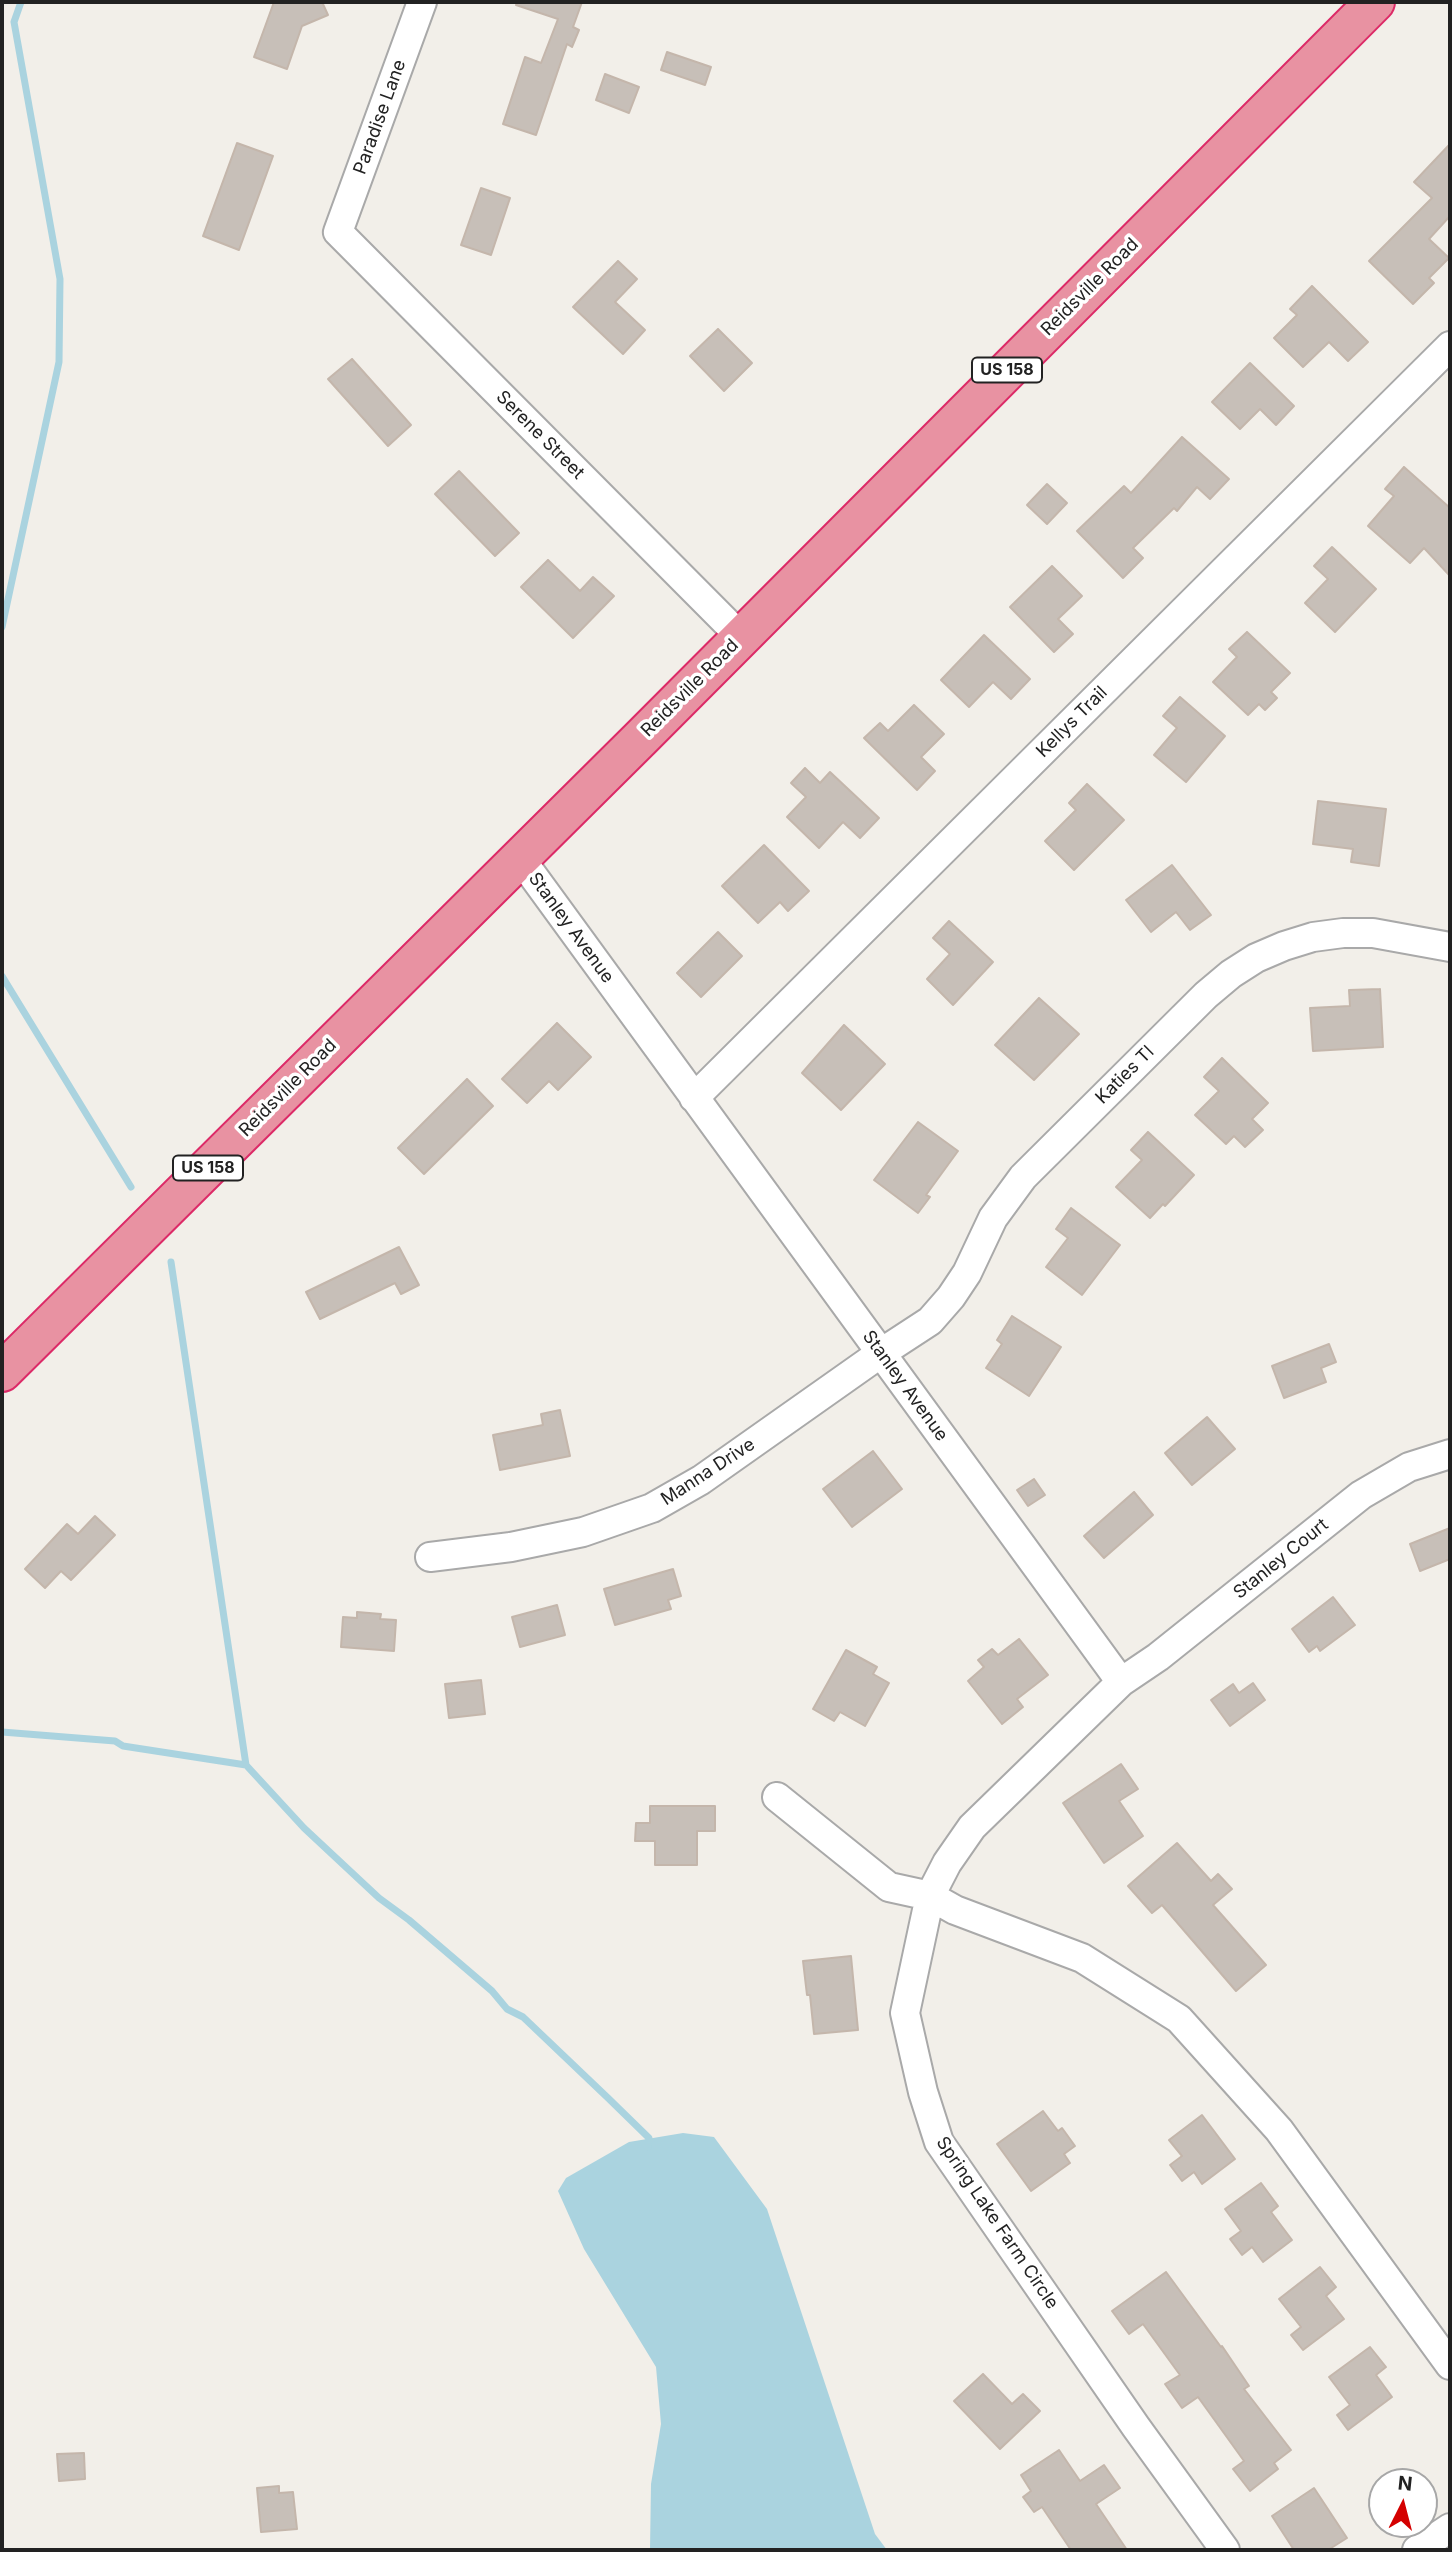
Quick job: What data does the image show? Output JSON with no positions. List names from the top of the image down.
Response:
{
  "streets": {
    "highway": ["Reidsville Road", "US 158"],
    "street": [
      "Paradise Lane",
      "Serene Street",
      "Kellys Trail",
      "Stanley Avenue",
      "Katies Tl",
      "Manna Drive",
      "Stanley Court",
      "Spring Lake Farm Circle"
    ]
  },
  "crossings": [
    ["Paradise Lane", "Serene Street"],
    ["Reidsville Road", "Serene Street"],
    ["Reidsville Road", "Stanley Avenue"],
    ["Kellys Trail", "Stanley Avenue"],
    ["Stanley Avenue", "Katies Tl"],
    ["Stanley Avenue", "Manna Drive"],
    ["Stanley Avenue", "Stanley Court"],
    ["Katies Tl", "Manna Drive"]
  ],
  "north": "top"
}
